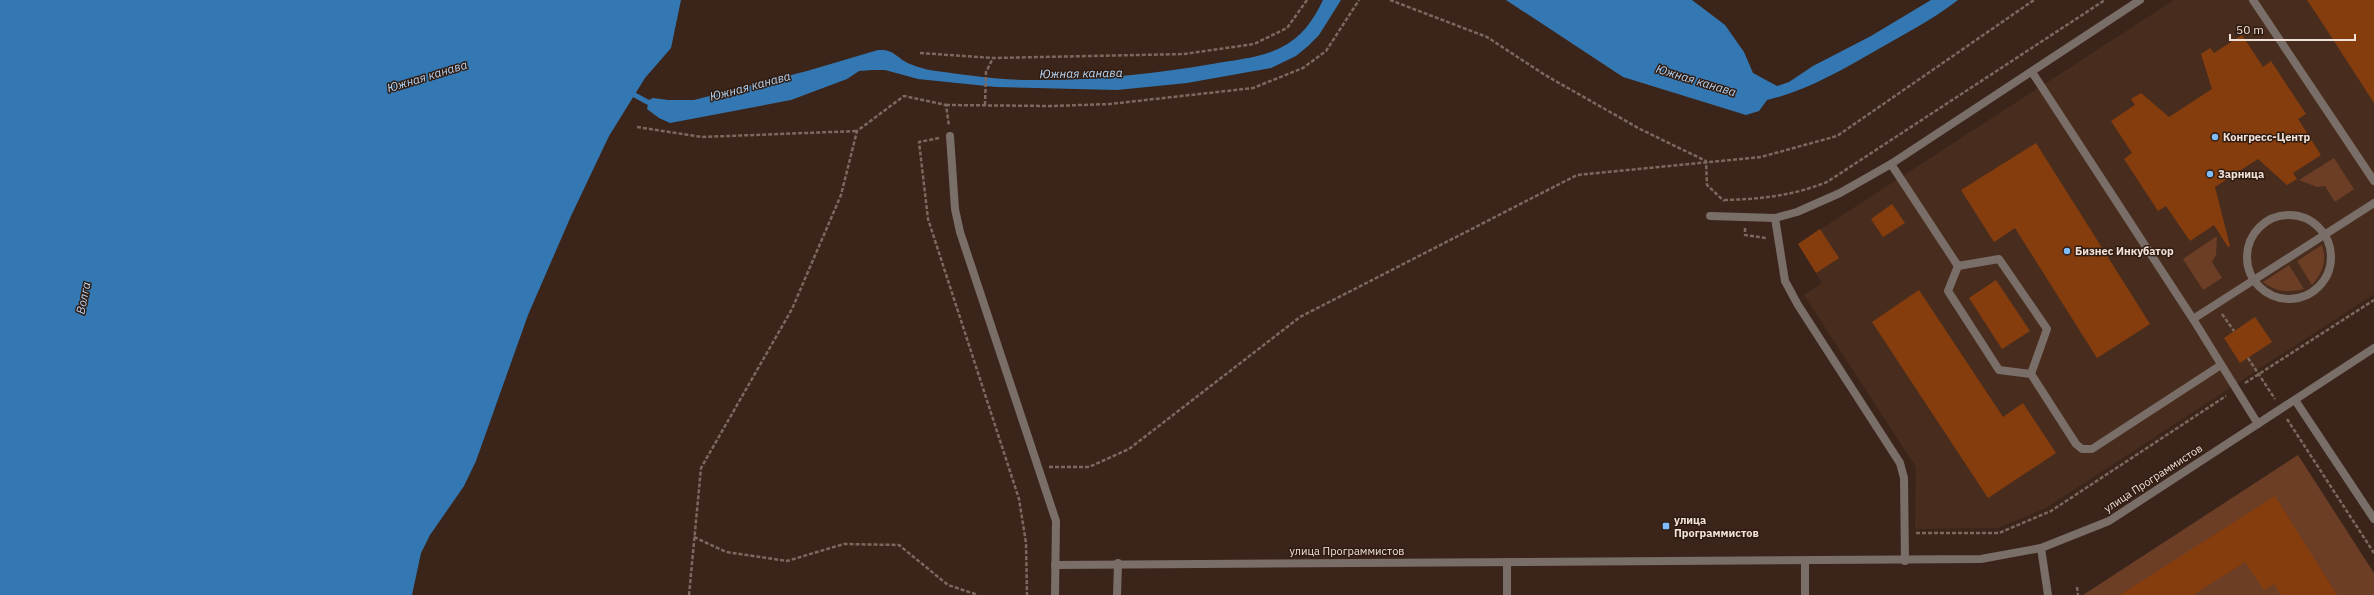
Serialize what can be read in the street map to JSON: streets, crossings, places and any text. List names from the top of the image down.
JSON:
{
  "streets": {
    "street": ["улица Программистов"]
  },
  "water": ["Южная канава", "Волга"],
  "places": {
    "other": ["Конгресс-Центр", "Зарница", "Бизнес Инкубатор"],
    "transit": ["улица Программистов"]
  },
  "scale_bar": "50 m"
}
